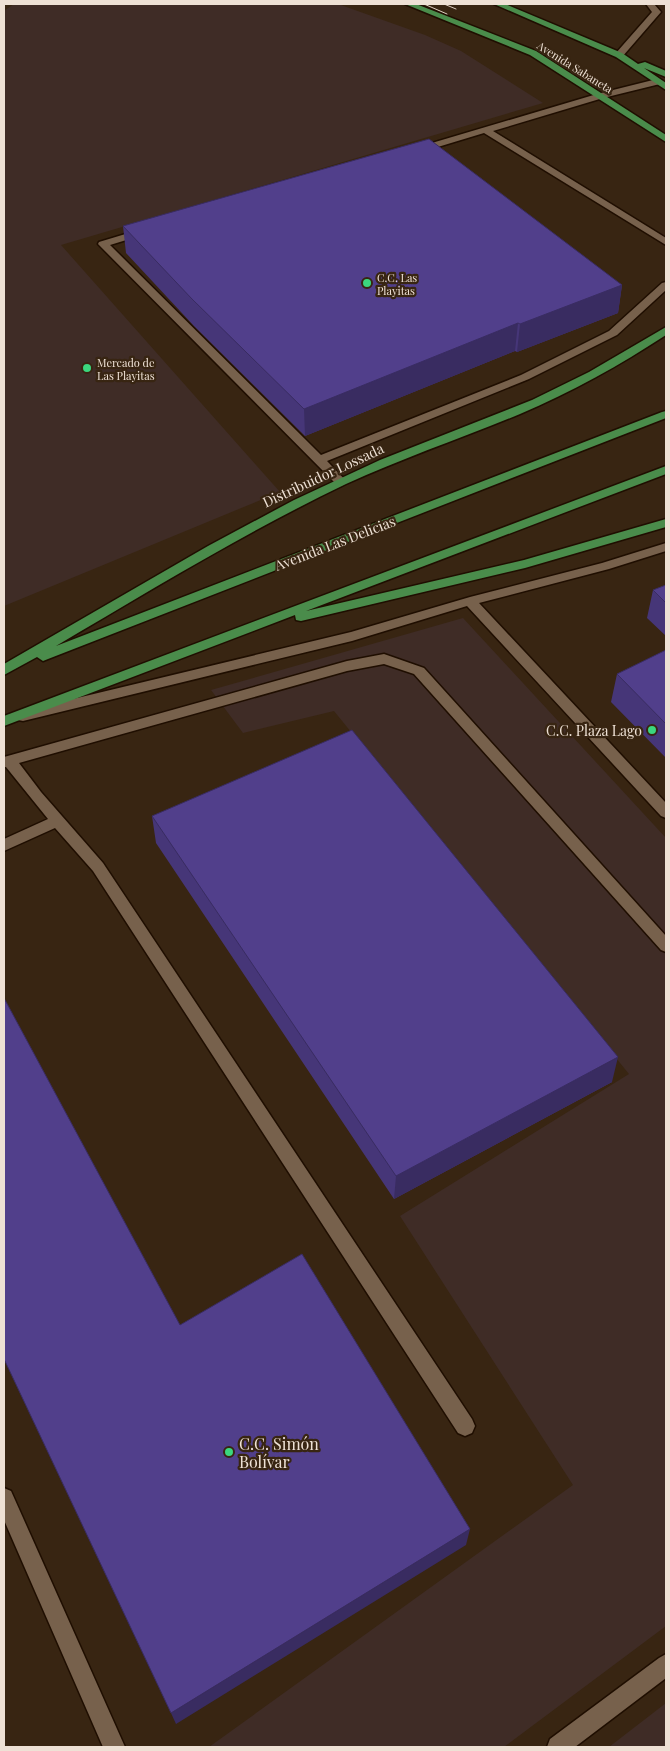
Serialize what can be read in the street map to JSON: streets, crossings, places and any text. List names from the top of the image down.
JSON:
{
  "streets": {
    "main road": ["Avenida Sabaneta", "Distribuidor Lossada", "Avenida Las Delicias"]
  },
  "crossings": [
    ["Distribuidor Lossada", "Avenida Las Delicias"]
  ],
  "places": [
    "C.C. Las Playitas",
    "Mercado de Las Playitas",
    "C.C. Plaza Lago",
    "C.C. Simón Bolívar"
  ]
}
